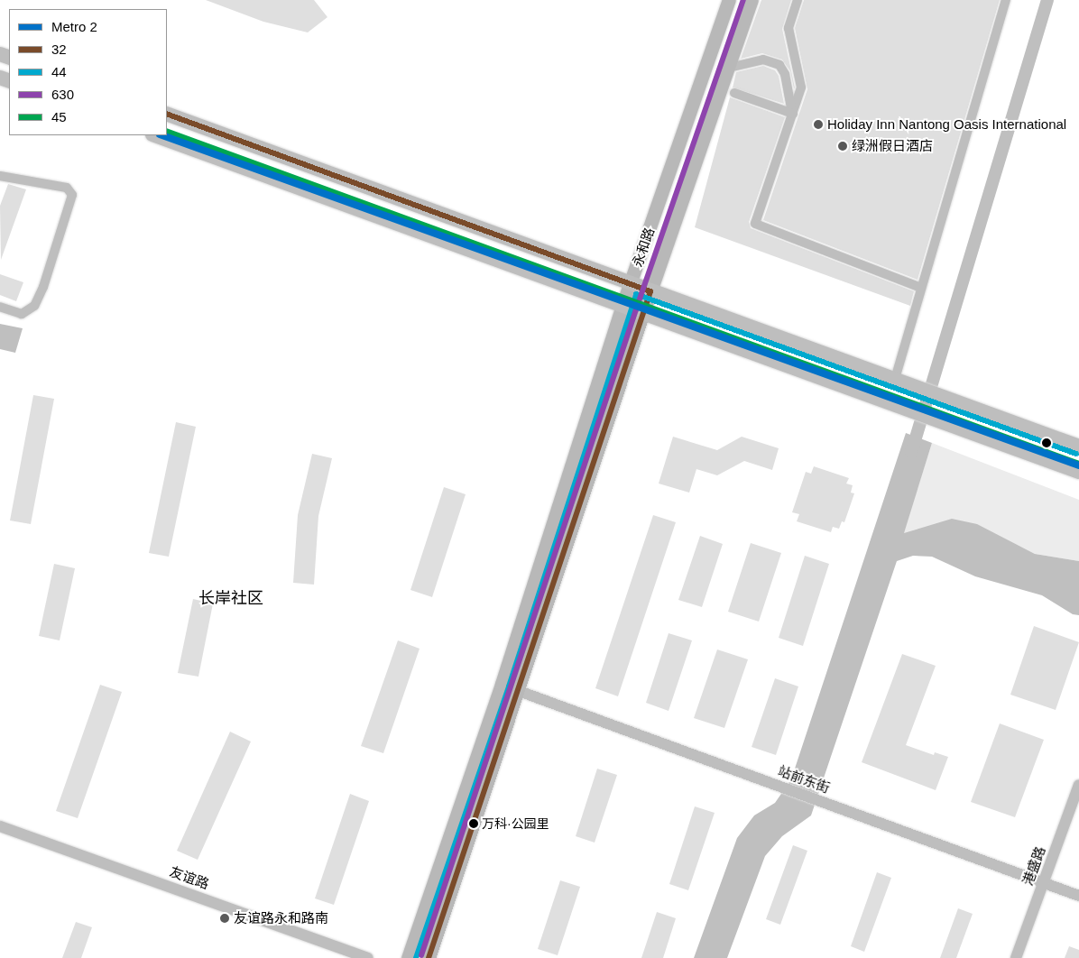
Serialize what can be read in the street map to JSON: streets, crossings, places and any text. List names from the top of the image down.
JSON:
{
  "streets": {
    "main road": ["永和路"],
    "street": ["站前东街", "港盛路", "友谊路"]
  },
  "crossings": [
    ["永和路", "站前东街"],
    ["站前东街", "港盛路"]
  ],
  "districts": ["长岸社区"],
  "places": [
    "Holiday Inn Nantong Oasis International",
    "绿洲假日酒店",
    "万科·公园里",
    "友谊路永和路南"
  ],
  "lines": [
    "transit line 630",
    "transit line 32",
    "transit line 45",
    "metro line 2",
    "transit line 44"
  ],
  "legend": [
    "Metro 2",
    "32",
    "44",
    "630",
    "45"
  ]
}
